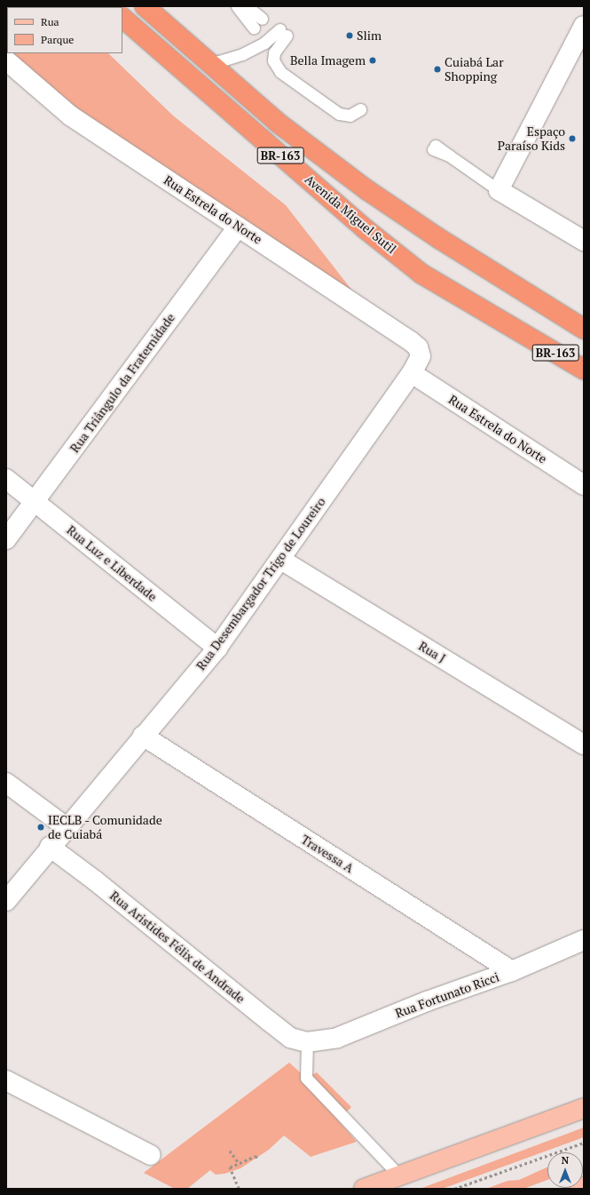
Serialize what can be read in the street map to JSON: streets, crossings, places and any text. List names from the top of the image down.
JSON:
{
  "streets": {
    "highway": ["BR-163", "Avenida Miguel Sutil"],
    "street": [
      "Rua Estrela do Norte",
      "Rua Triângulo da Fraternidade",
      "Rua Luz e Liberdade",
      "Rua Desembargador Trigo de Loureiro",
      "Rua J",
      "Travessa A",
      "Rua Aristides Félix de Andrade",
      "Rua Fortunato Ricci"
    ]
  },
  "crossings": [
    ["Rua Estrela do Norte", "Rua Triângulo da Fraternidade"],
    ["Rua Estrela do Norte", "Rua Desembargador Trigo de Loureiro"],
    ["Rua Triângulo da Fraternidade", "Rua Luz e Liberdade"],
    ["Rua Luz e Liberdade", "Rua Desembargador Trigo de Loureiro"],
    ["Rua Desembargador Trigo de Loureiro", "Rua J"],
    ["Rua Desembargador Trigo de Loureiro", "Travessa A"],
    ["Rua Desembargador Trigo de Loureiro", "Rua Aristides Félix de Andrade"],
    ["Travessa A", "Rua Fortunato Ricci"],
    ["Rua Aristides Félix de Andrade", "Rua Fortunato Ricci"]
  ],
  "places": [
    "Slim",
    "Bella Imagem",
    "Cuiabá Lar Shopping",
    "Espaço Paraíso Kids",
    "IECLB - Comunidade de Cuiabá"
  ],
  "legend": ["Rua", "Parque"],
  "north": "top"
}
